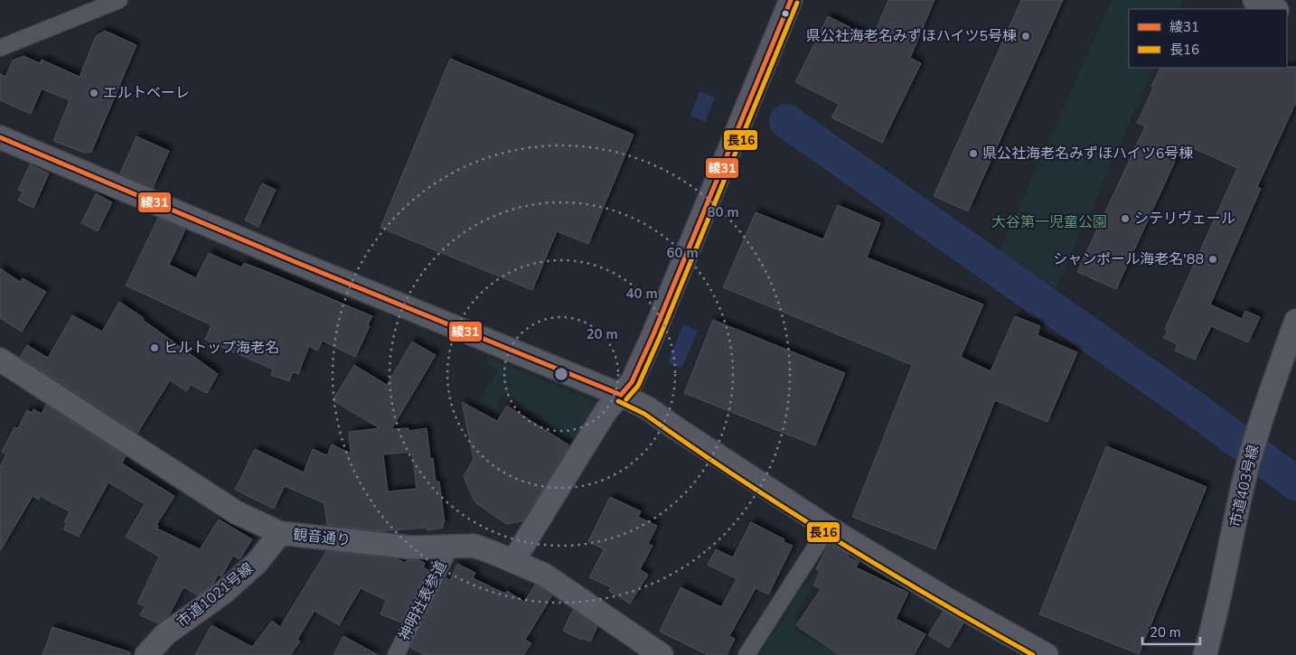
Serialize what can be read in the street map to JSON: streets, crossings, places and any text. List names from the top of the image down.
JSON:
{
  "streets": {
    "street": [
      "市道403号線",
      "観音通り",
      "市道1021号線",
      "神明社表参道"
    ]
  },
  "crossings": [
    ["観音通り", "市道1021号線"],
    ["観音通り", "神明社表参道"]
  ],
  "parks": ["大谷第一児童公園"],
  "places": [
    "県公社海老名みずほハイツ5号棟",
    "エルトベーレ",
    "県公社海老名みずほハイツ6号棟",
    "シテリヴェール",
    "シャンポール海老名'88",
    "ヒルトップ海老名"
  ],
  "lines": ["transit line 綾31", "transit line 長16"],
  "legend": ["綾31", "長16"],
  "scale_bar": "20 m",
  "rings": [
    "80 m",
    "60 m",
    "40 m",
    "20 m"
  ]
}
